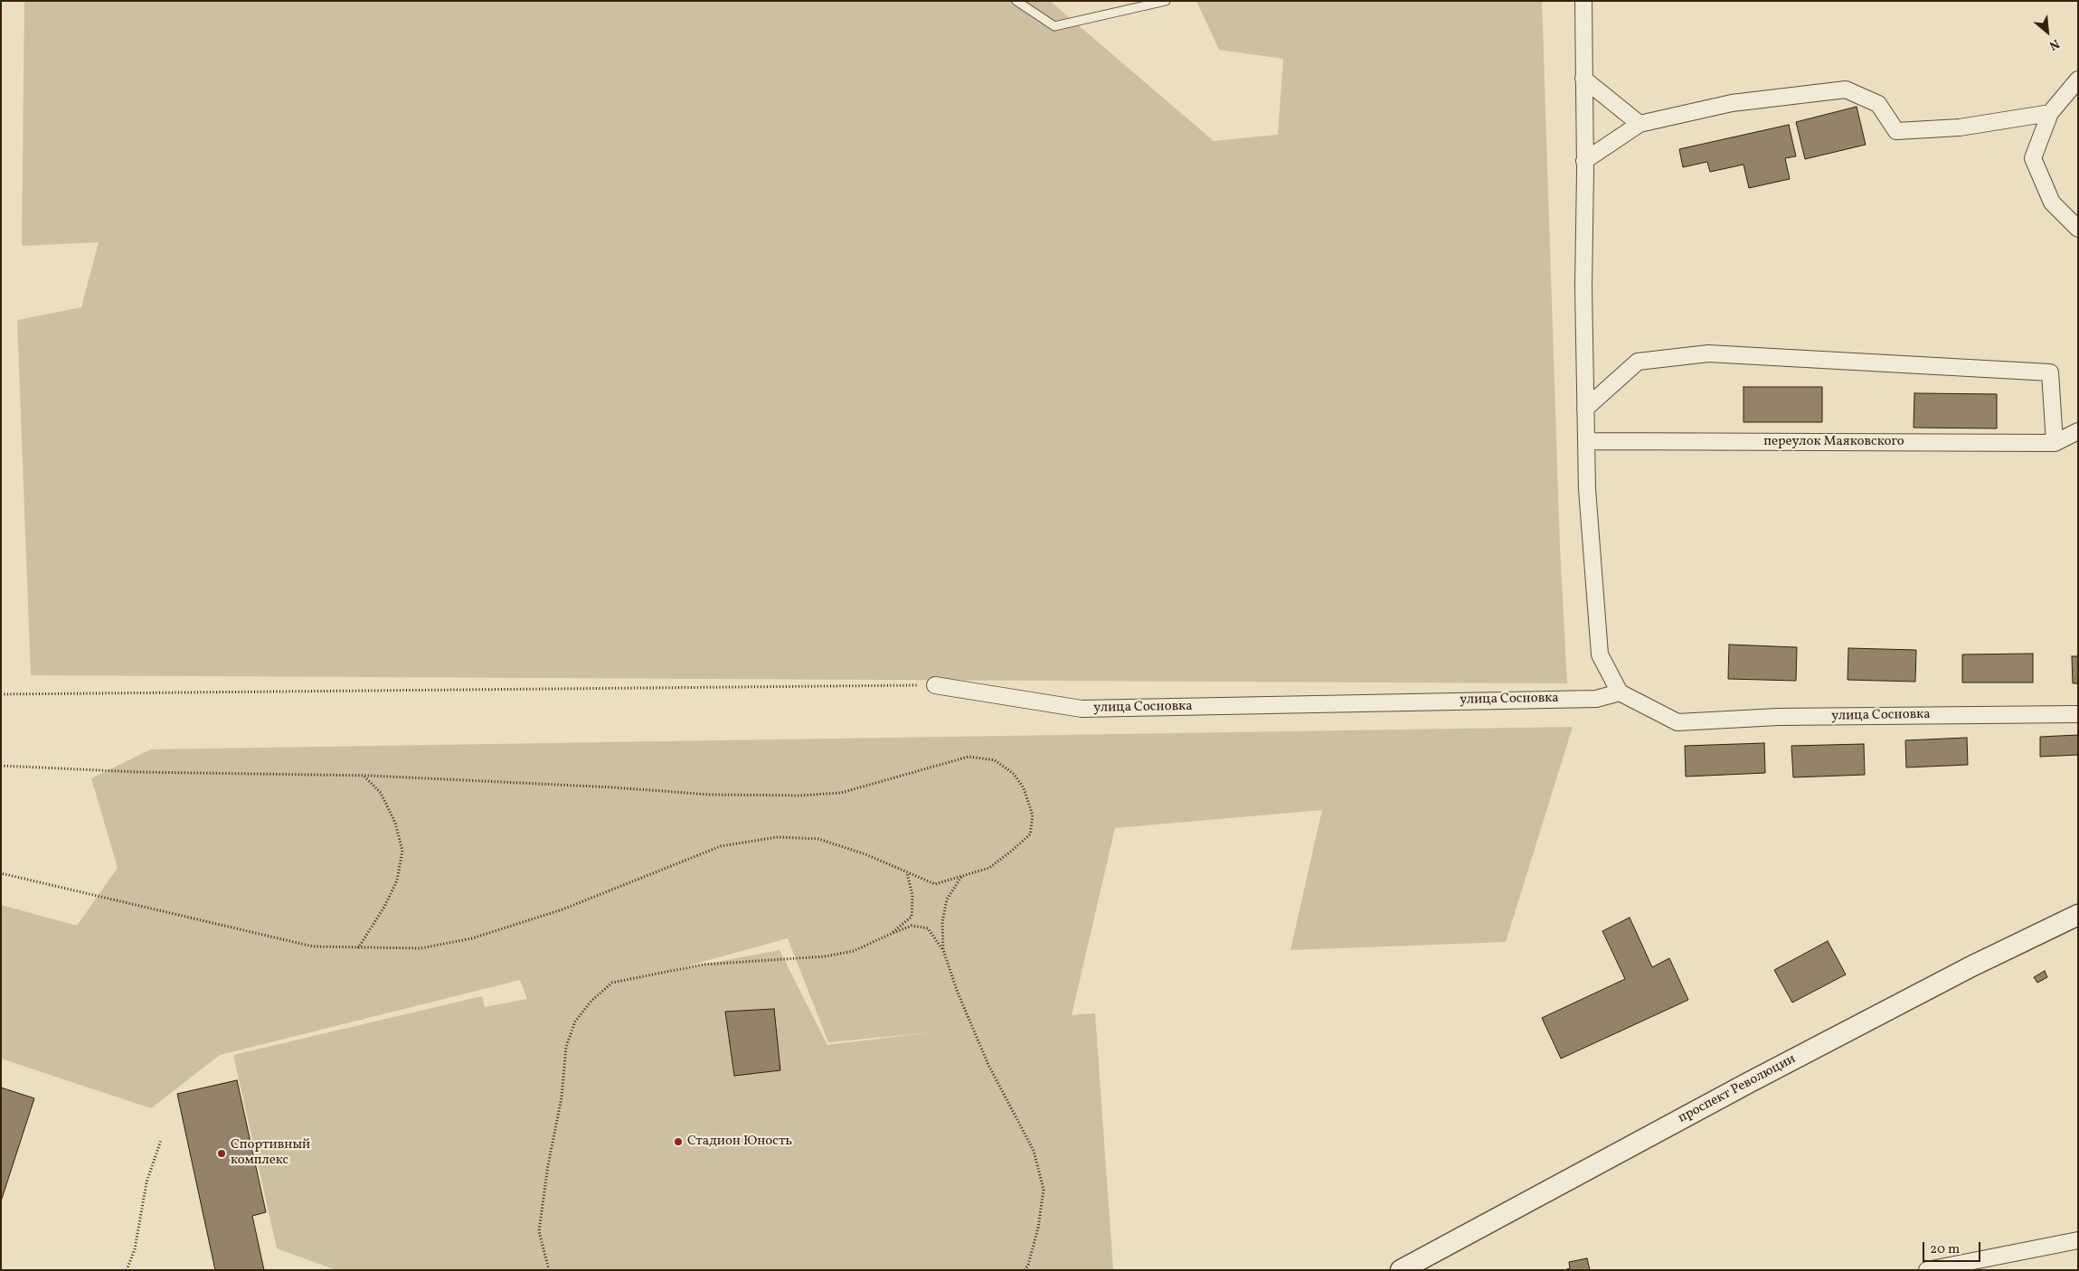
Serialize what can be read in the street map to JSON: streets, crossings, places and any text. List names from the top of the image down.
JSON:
{
  "streets": {
    "street": ["переулок Маяковского", "улица Сосновка", "проспект Революции"]
  },
  "places": ["Стадион Юность", "Спортивный комплекс"],
  "scale_bar": "20 m",
  "north": "bottom right"
}
